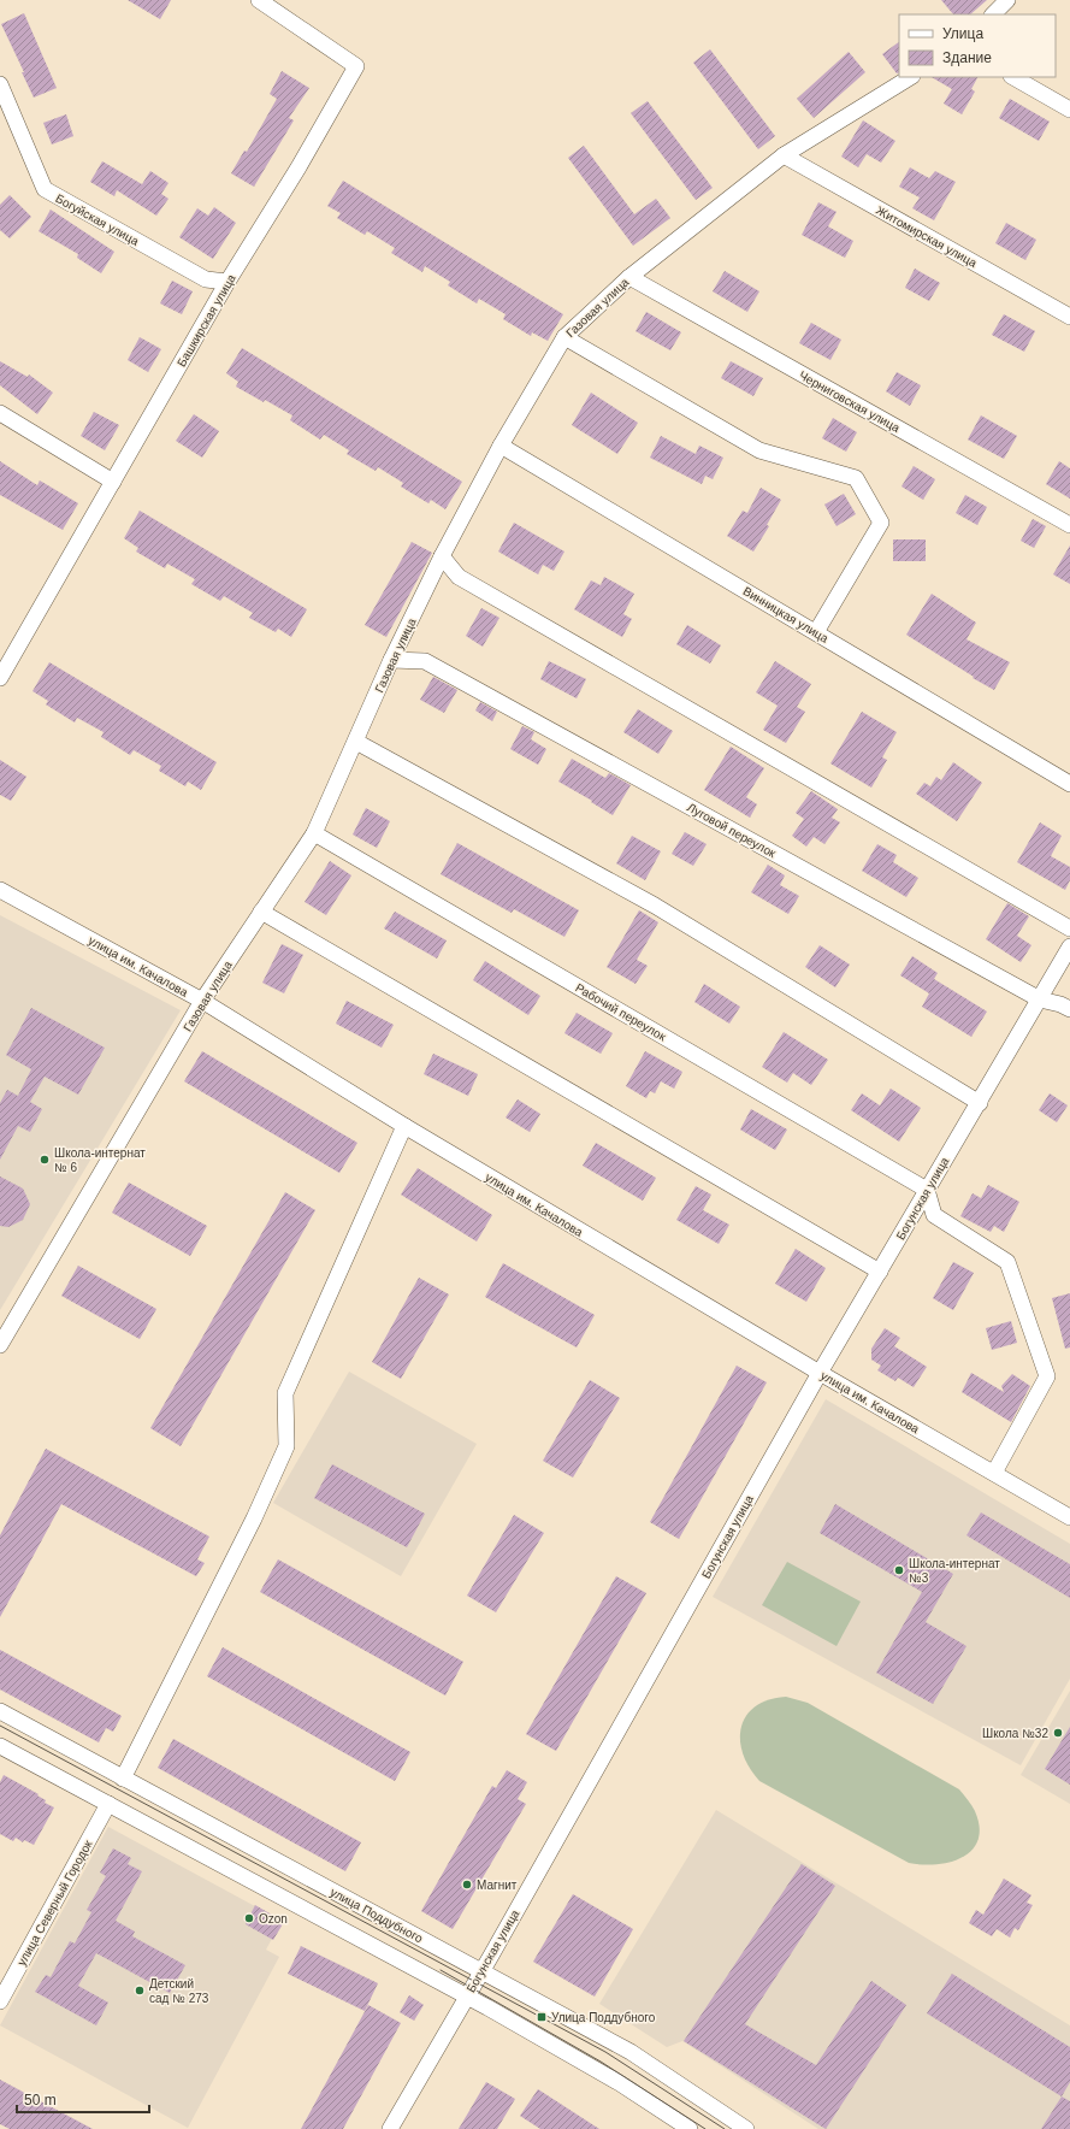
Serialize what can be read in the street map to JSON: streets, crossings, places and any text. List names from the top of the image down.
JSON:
{
  "streets": {
    "street": [
      "Богуйская улица",
      "Житомирская улица",
      "Газовая улица",
      "Башкирская улица",
      "Черниговская улица",
      "Винницкая улица",
      "Луговой переулок",
      "улица им. Качалова",
      "Рабочий переулок",
      "Богунская улица",
      "улица Северный Городок",
      "улица Поддубного"
    ]
  },
  "crossings": [
    ["Богуйская улица", "Башкирская улица"],
    ["Житомирская улица", "Газовая улица"],
    ["Газовая улица", "Черниговская улица"],
    ["Газовая улица", "Винницкая улица"],
    ["Газовая улица", "Луговой переулок"],
    ["Газовая улица", "улица им. Качалова"],
    ["Газовая улица", "Рабочий переулок"],
    ["Луговой переулок", "Богунская улица"],
    ["улица им. Качалова", "Богунская улица"],
    ["Рабочий переулок", "Богунская улица"],
    ["Богунская улица", "улица Поддубного"]
  ],
  "places": {
    "other": [
      "Школа-интернат № 6",
      "Школа-интернат №3",
      "Школа №32",
      "Магнит",
      "Ozon",
      "Детский сад № 273"
    ],
    "transit": ["Улица Поддубного"]
  },
  "legend": ["Улица", "Здание"],
  "scale_bar": "50 m"
}
